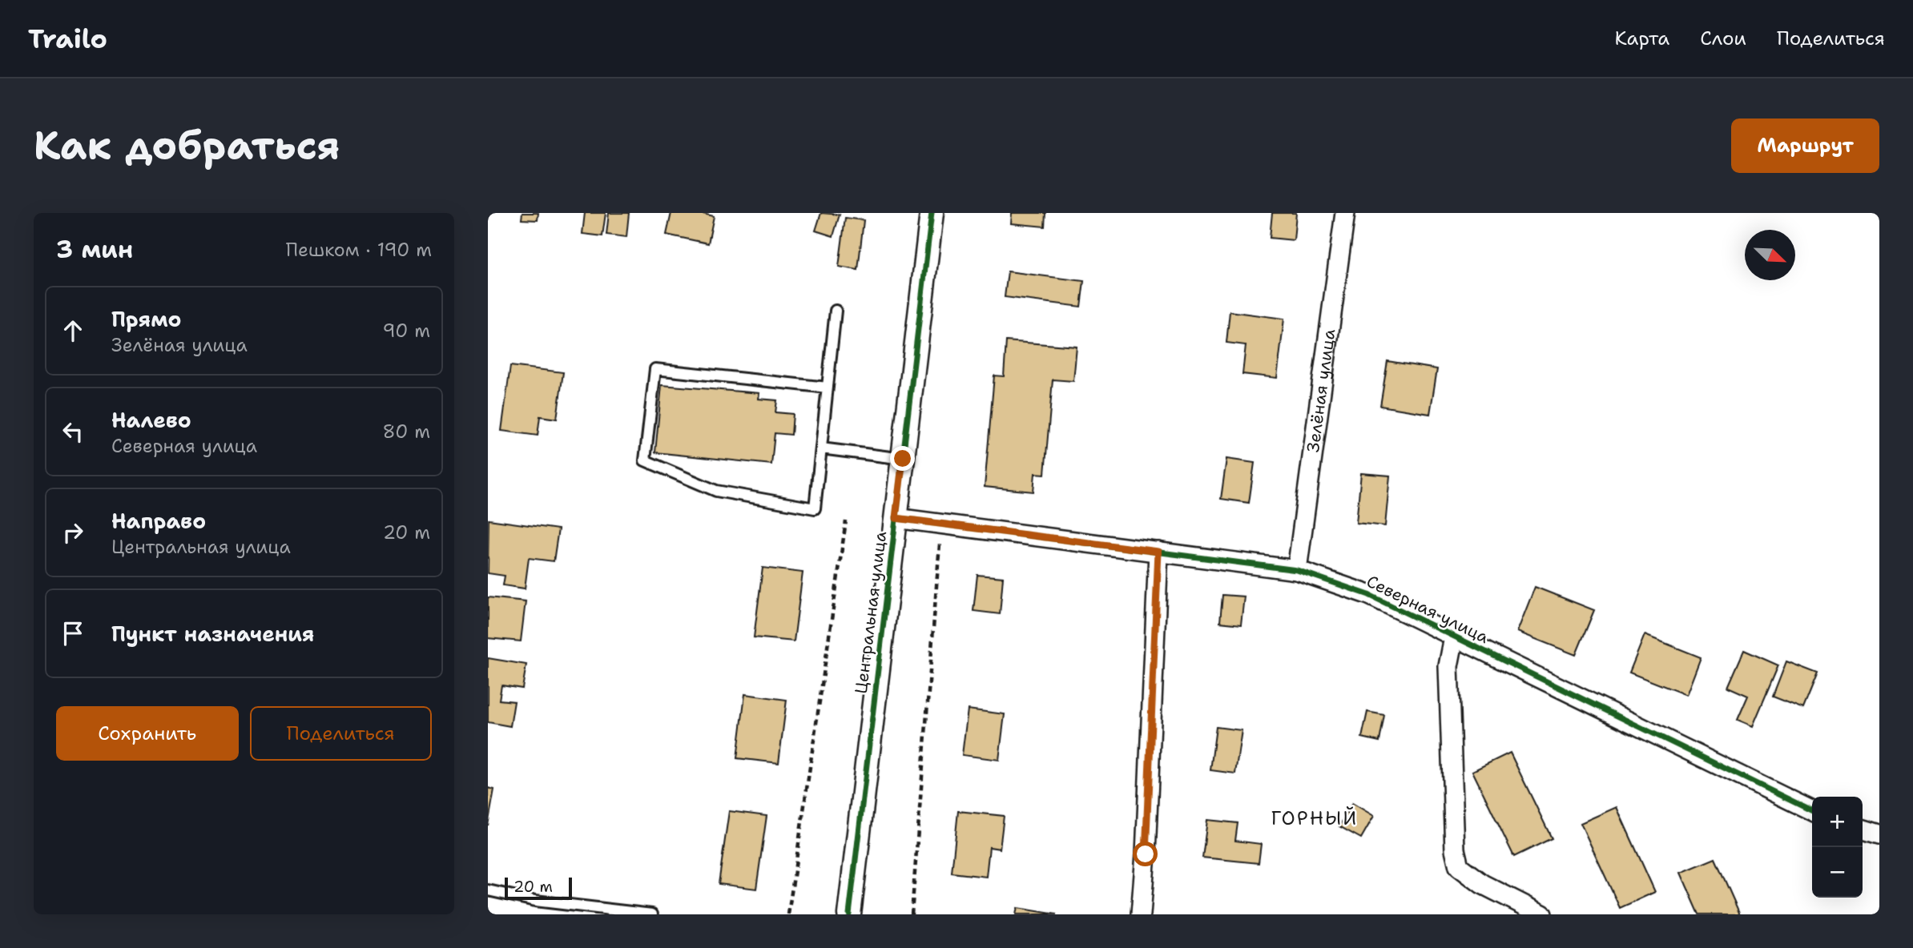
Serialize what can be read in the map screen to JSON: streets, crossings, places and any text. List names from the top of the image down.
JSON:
{
  "streets": {
    "street": ["Зелёная улица", "Северная улица", "Центральная улица"]
  },
  "crossings": [
    ["Зелёная улица", "Северная улица"],
    ["Северная улица", "Центральная улица"]
  ],
  "districts": ["ГОРНЫЙ"],
  "scale_bar": "20 m",
  "north": "bottom right",
  "page": {
    "header": "Trailo",
    "nav": ["Карта", "Слои", "Поделиться"],
    "buttons": [
      "Маршрут",
      ["Сохранить", "Поделиться"]
    ],
    "title": "Как добраться",
    "heading": ["3 мин", "Пешком · 190 m"],
    "list": [
      ["Прямо", "Зелёная улица", "90 m"],
      ["Налево", "Северная улица", "80 m"],
      ["Направо", "Центральная улица", "20 m"],
      "Пункт назначения"
    ],
    "map_buttons": ["+", "−"],
    "scale": "20 m"
  }
}
